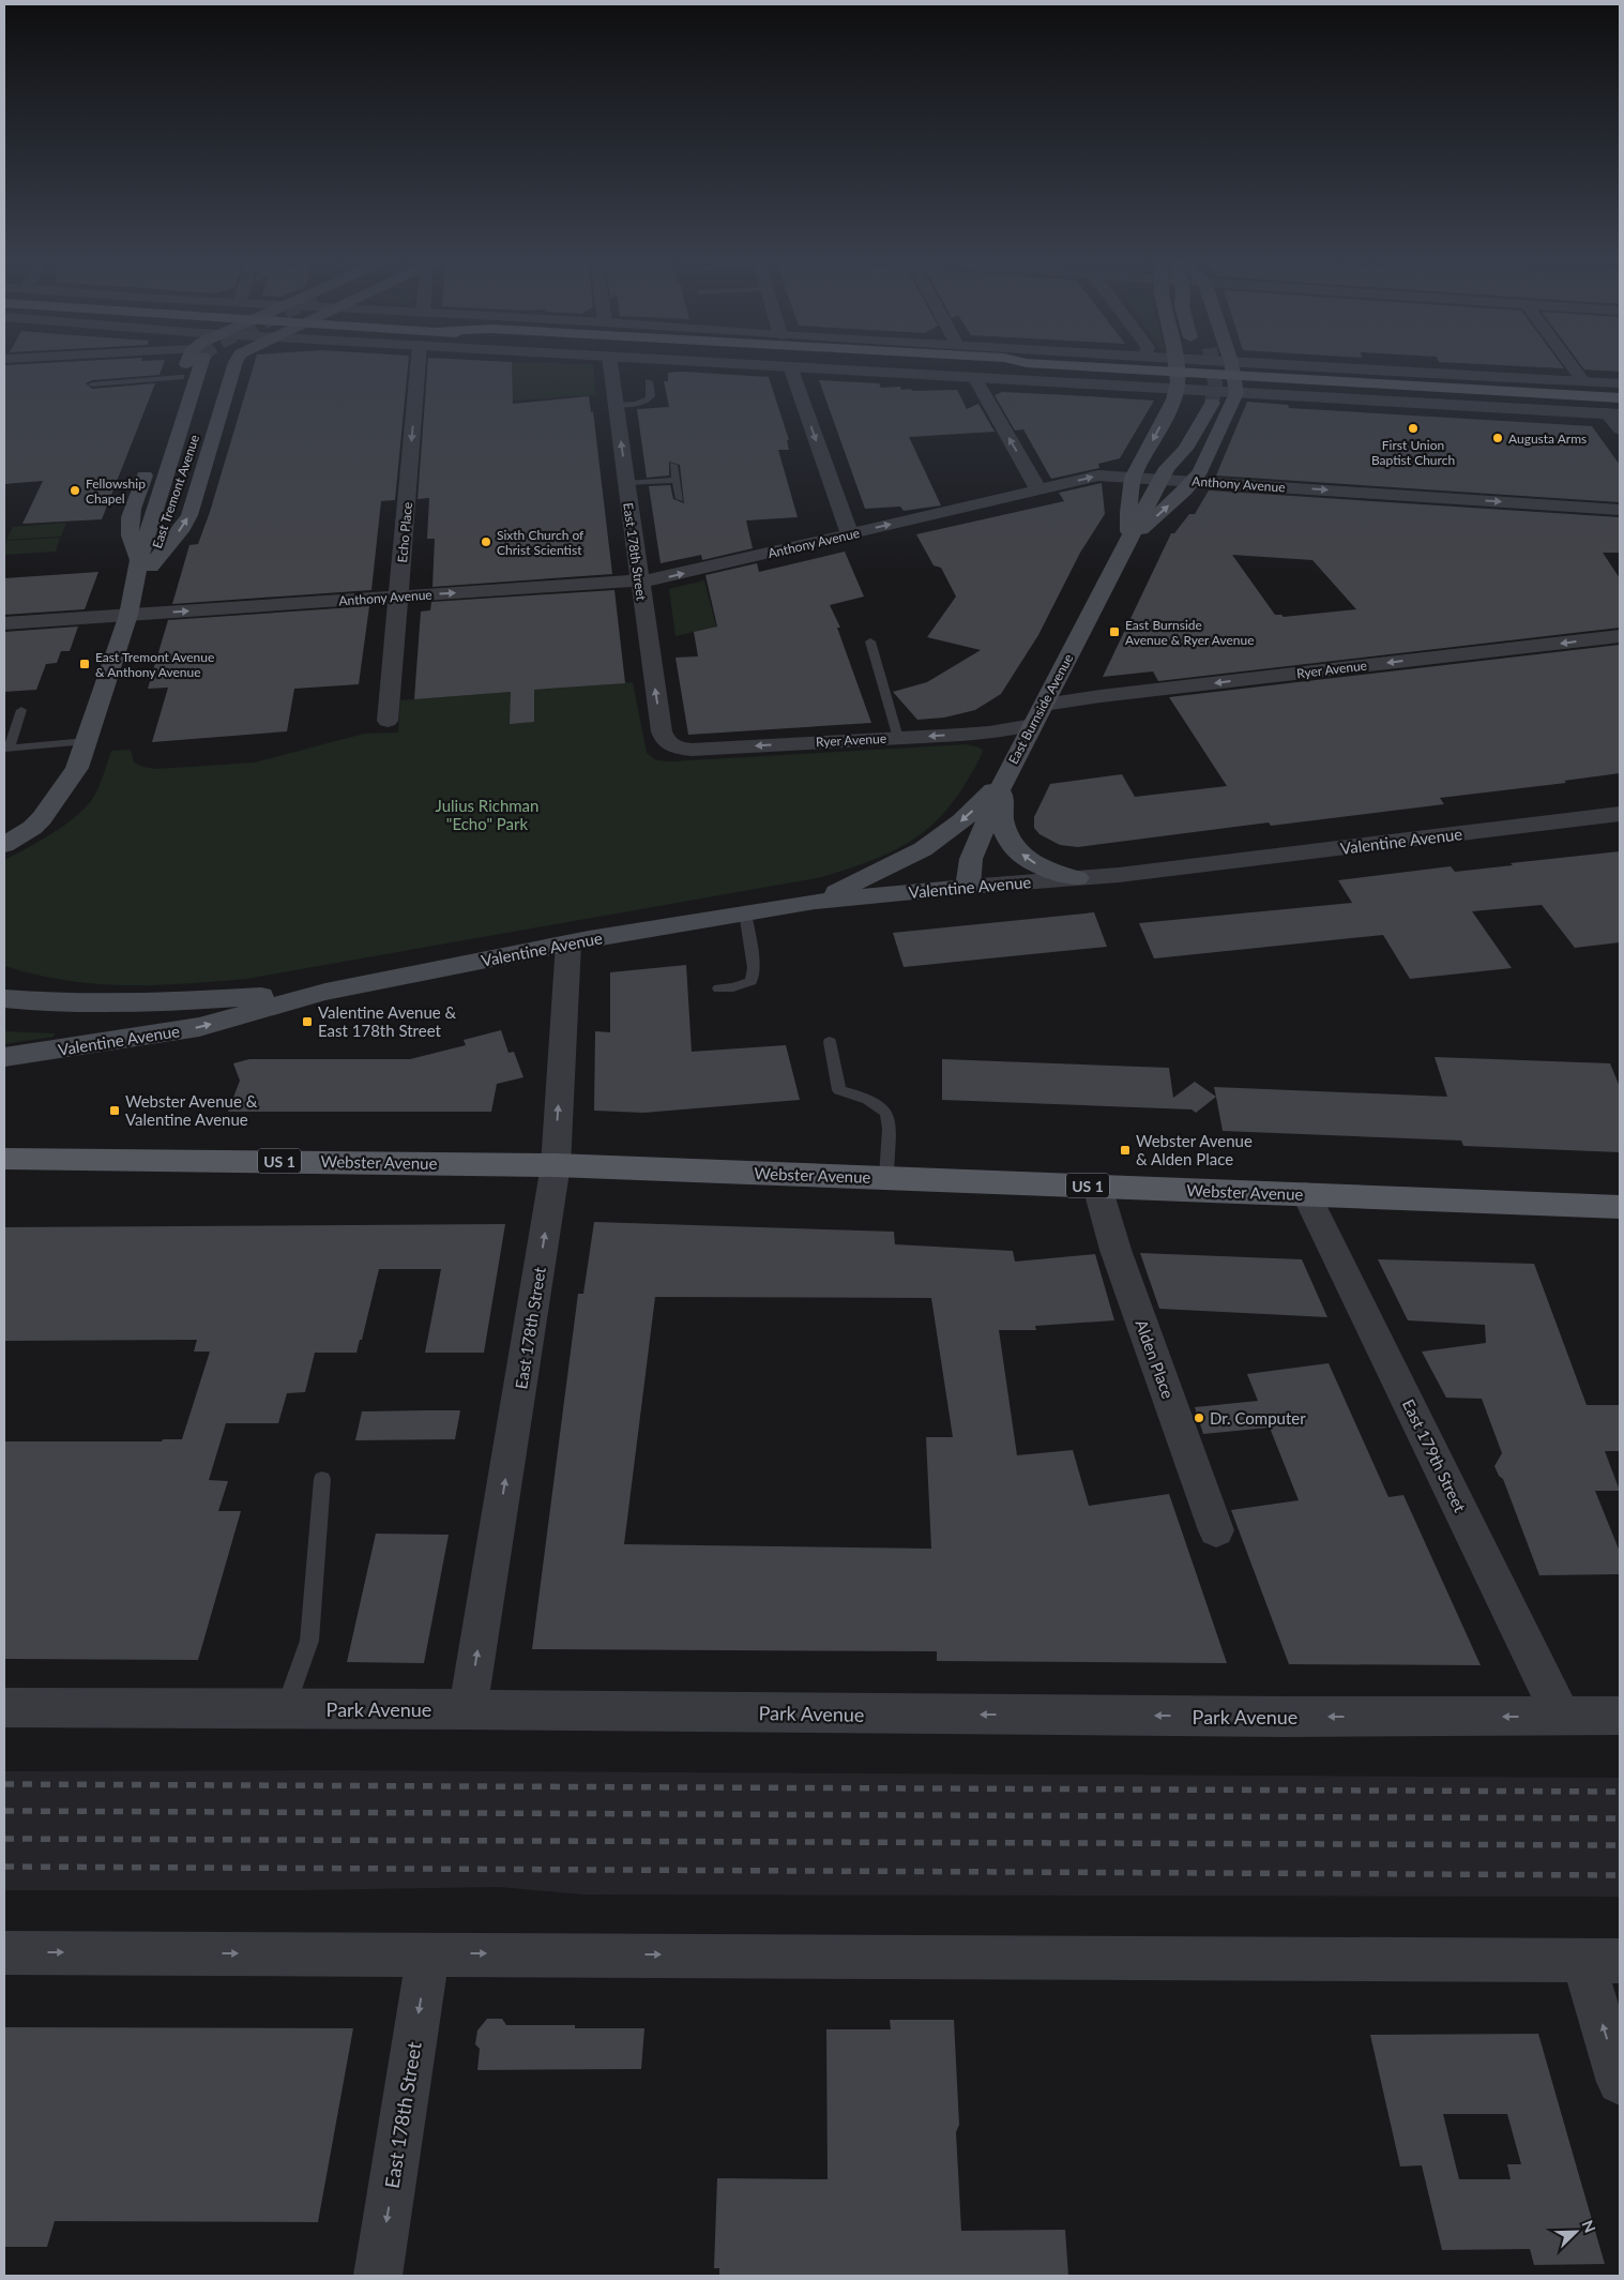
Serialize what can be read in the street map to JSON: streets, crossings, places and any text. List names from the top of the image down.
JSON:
{
  "streets": {
    "main road": [
      "East Tremont Avenue",
      "East Burnside Avenue",
      "Valentine Avenue",
      "US 1",
      "Webster Avenue"
    ],
    "street": [
      "Anthony Avenue",
      "Echo Place",
      "East 178th Street",
      "Ryer Avenue",
      "Alden Place",
      "East 179th Street",
      "Park Avenue"
    ]
  },
  "crossings": [
    ["Anthony Avenue", "East Tremont Avenue"],
    ["Anthony Avenue", "Echo Place"],
    ["Anthony Avenue", "East 178th Street"],
    ["Anthony Avenue", "East Burnside Avenue"],
    ["East 178th Street", "Ryer Avenue"],
    ["East 178th Street", "Valentine Avenue"],
    ["East 178th Street", "Webster Avenue"],
    ["East 178th Street", "Park Avenue"],
    ["Ryer Avenue", "East Burnside Avenue"],
    ["East Burnside Avenue", "Valentine Avenue"],
    ["Webster Avenue", "Alden Place"],
    ["Webster Avenue", "East 179th Street"],
    ["East 179th Street", "Park Avenue"]
  ],
  "one_way": ["Echo Place", "Ryer Avenue"],
  "parks": ["Julius Richman \"Echo\" Park"],
  "places": {
    "other": [
      "First Union Baptist Church",
      "Augusta Arms",
      "Fellowship Chapel",
      "Sixth Church of Christ Scientist",
      "Dr. Computer"
    ],
    "transit": [
      "East Burnside Avenue & Ryer Avenue",
      "East Tremont Avenue & Anthony Avenue",
      "Valentine Avenue & East 178th Street",
      "Webster Avenue & Valentine Avenue",
      "Webster Avenue & Alden Place"
    ]
  },
  "north": "top right"
}
